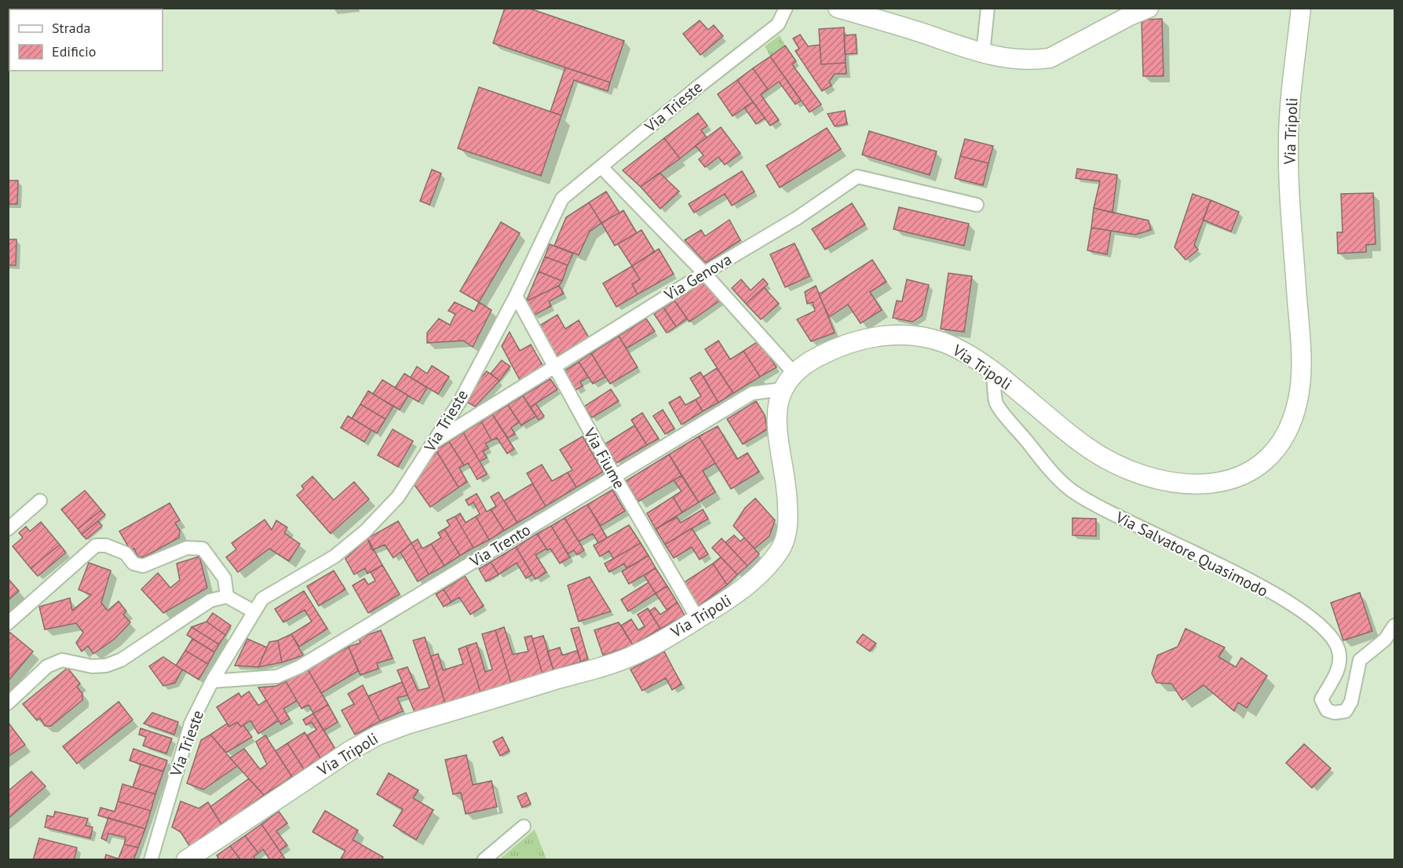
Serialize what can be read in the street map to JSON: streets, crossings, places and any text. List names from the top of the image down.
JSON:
{
  "streets": {
    "street": [
      "Via Trieste",
      "Via Tripoli",
      "Via Genova",
      "Via Fiume",
      "Via Trento",
      "Via Salvatore Quasimodo"
    ]
  },
  "crossings": [
    ["Via Trieste", "Via Genova"],
    ["Via Trieste", "Via Fiume"],
    ["Via Trieste", "Via Trento"],
    ["Via Tripoli", "Via Fiume"],
    ["Via Tripoli", "Via Trento"],
    ["Via Tripoli", "Via Salvatore Quasimodo"],
    ["Via Genova", "Via Fiume"],
    ["Via Fiume", "Via Trento"]
  ],
  "legend": ["Strada", "Edificio"]
}
